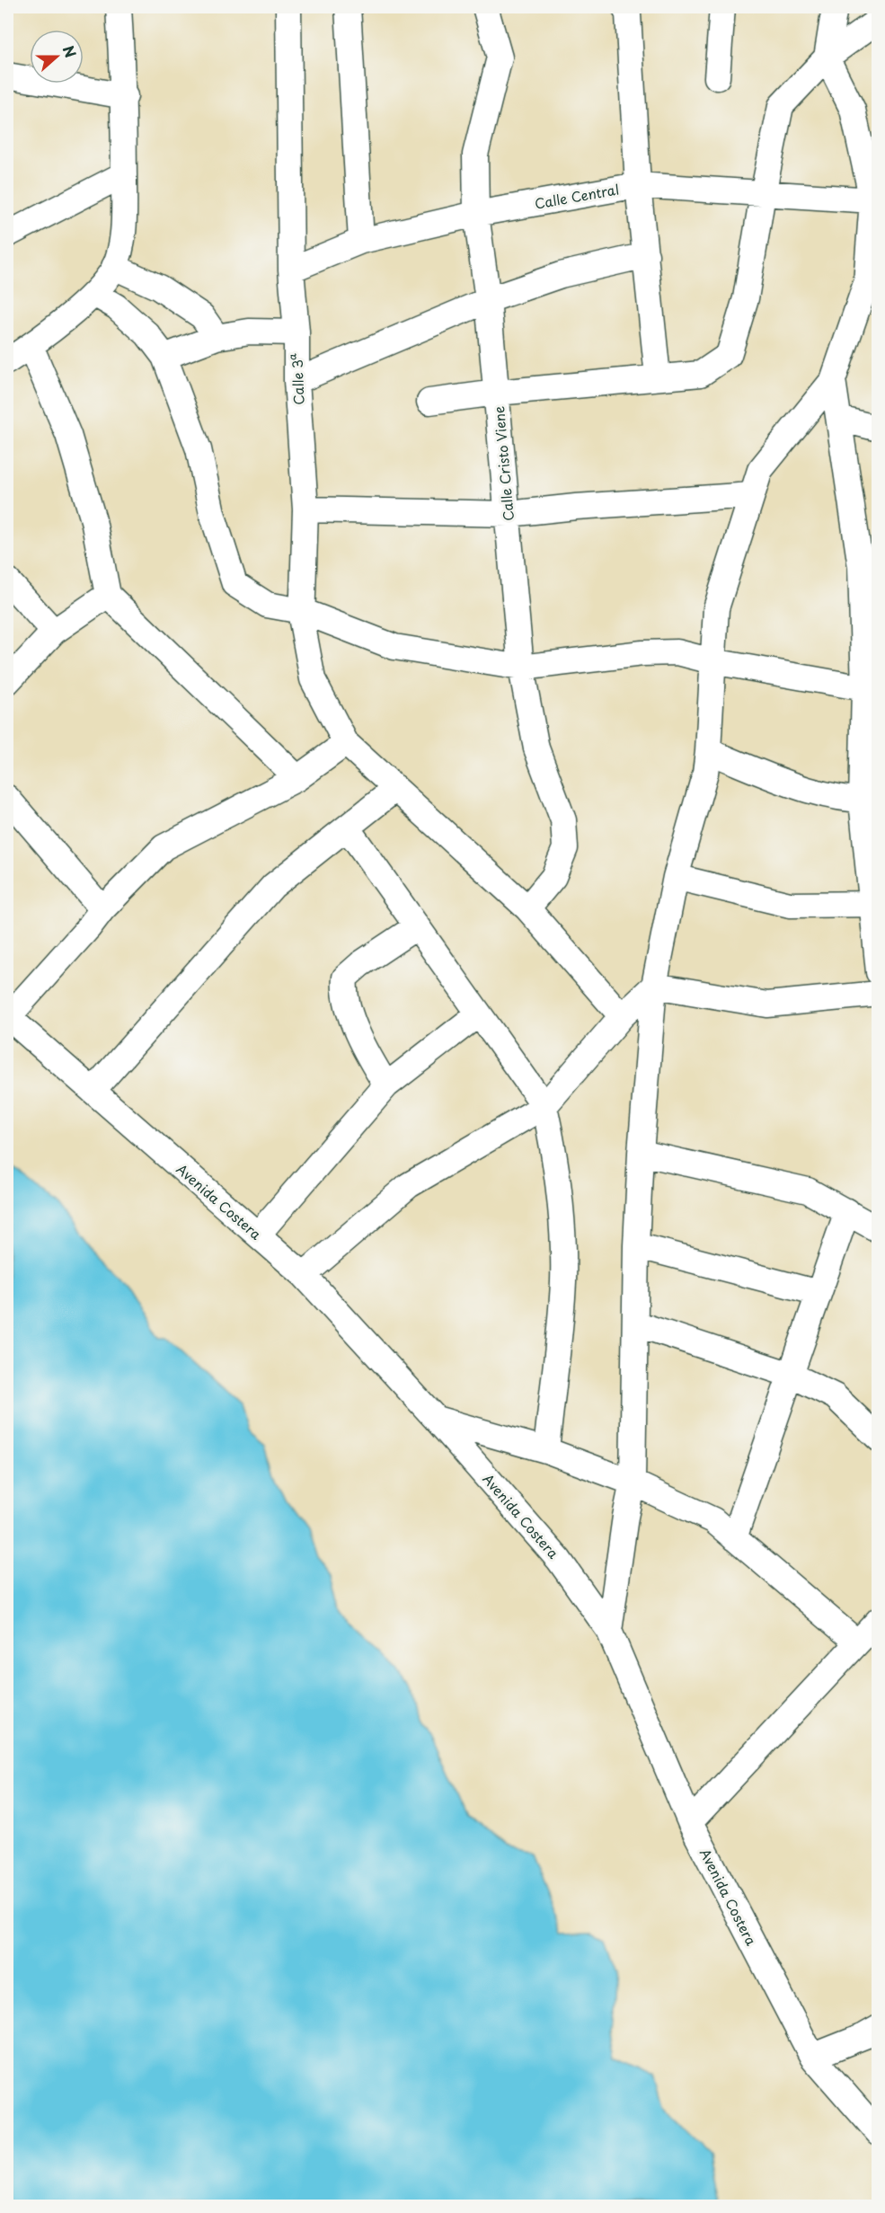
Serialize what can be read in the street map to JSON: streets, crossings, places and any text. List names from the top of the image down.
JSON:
{
  "streets": {
    "street": [
      "Calle Central",
      "Calle 3ª",
      "Calle Cristo Viene",
      "Avenida Costera"
    ]
  },
  "crossings": [
    ["Calle Central", "Calle 3ª"],
    ["Calle Central", "Calle Cristo Viene"],
    ["Calle 3ª", "Calle Cristo Viene"]
  ],
  "north": "right"
}
